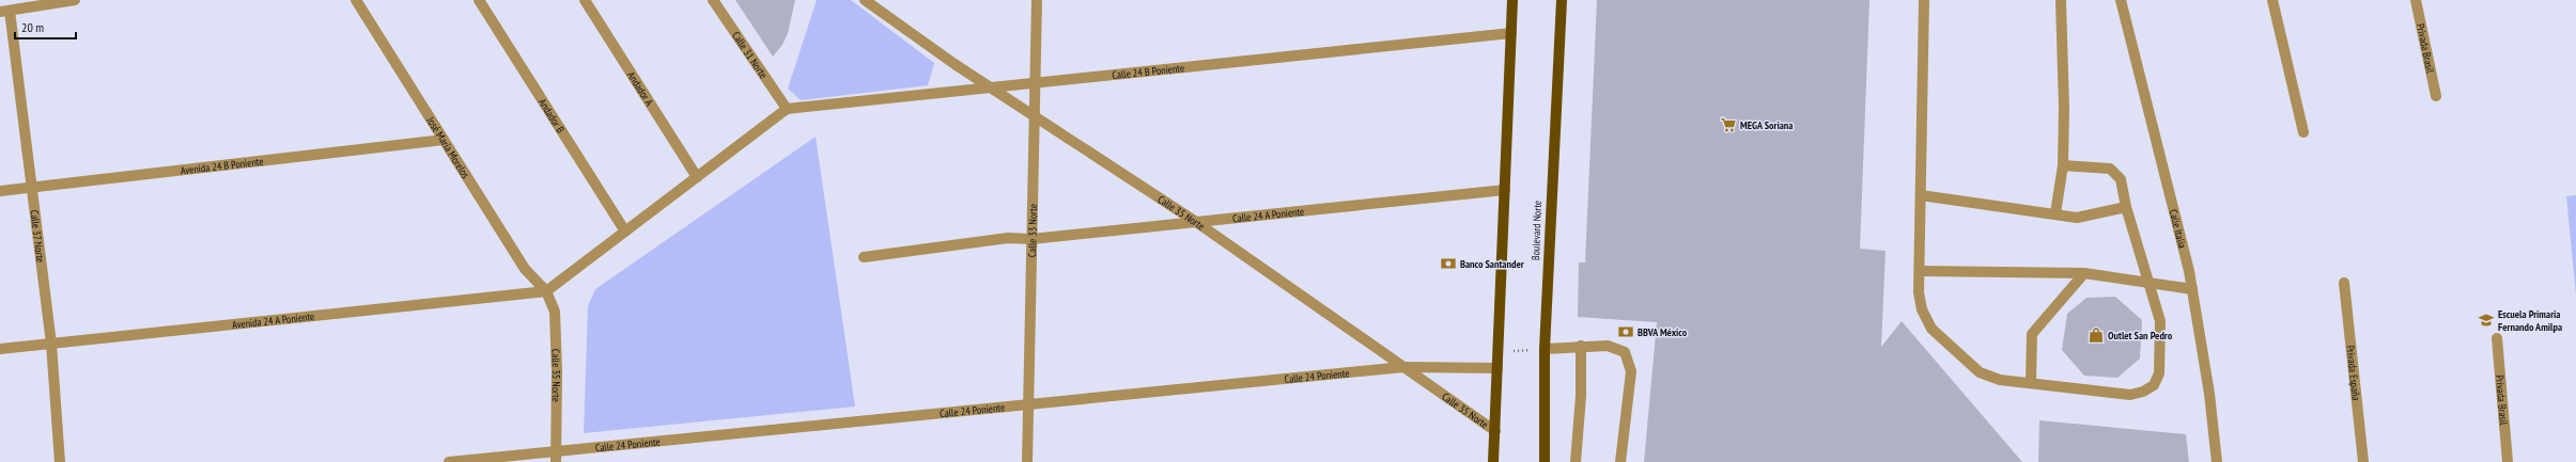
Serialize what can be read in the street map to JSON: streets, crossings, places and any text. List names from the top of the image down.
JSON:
{
  "streets": {
    "main road": ["Boulevard Norte"],
    "street": [
      "Privada Brasil",
      "Calle 31 Norte",
      "Calle 24 B Poniente",
      "Andador A",
      "Andador B",
      "José María Morelos",
      "Avenida 24 B Poniente",
      "Calle 35 Norte",
      "Calle 24 A Poniente",
      "Calle Italia",
      "Calle 33 Norte",
      "Calle 37 Norte",
      "Avenida 24 A Poniente",
      "Privada España",
      "Calle 24 Poniente"
    ]
  },
  "crossings": [
    ["Calle 31 Norte", "Calle 24 B Poniente"],
    ["Calle 24 B Poniente", "Calle 35 Norte"],
    ["Calle 24 B Poniente", "Calle 33 Norte"],
    ["José María Morelos", "Avenida 24 B Poniente"],
    ["José María Morelos", "Calle 35 Norte"],
    ["José María Morelos", "Avenida 24 A Poniente"],
    ["Avenida 24 B Poniente", "Calle 37 Norte"],
    ["Calle 35 Norte", "Calle 24 A Poniente"],
    ["Calle 35 Norte", "Calle 33 Norte"],
    ["Calle 35 Norte", "Avenida 24 A Poniente"],
    ["Calle 35 Norte", "Calle 24 Poniente"],
    ["Calle 24 A Poniente", "Calle 33 Norte"],
    ["Calle 33 Norte", "Calle 24 Poniente"],
    ["Calle 37 Norte", "Avenida 24 A Poniente"]
  ],
  "places": {
    "supermarket": ["MEGA Soriana"],
    "bank": ["Banco Santander", "BBVA México"],
    "school or university": ["Escuela Primaria Fernando Amilpa"],
    "shop": ["Outlet San Pedro"]
  },
  "scale_bar": "20 m"
}
